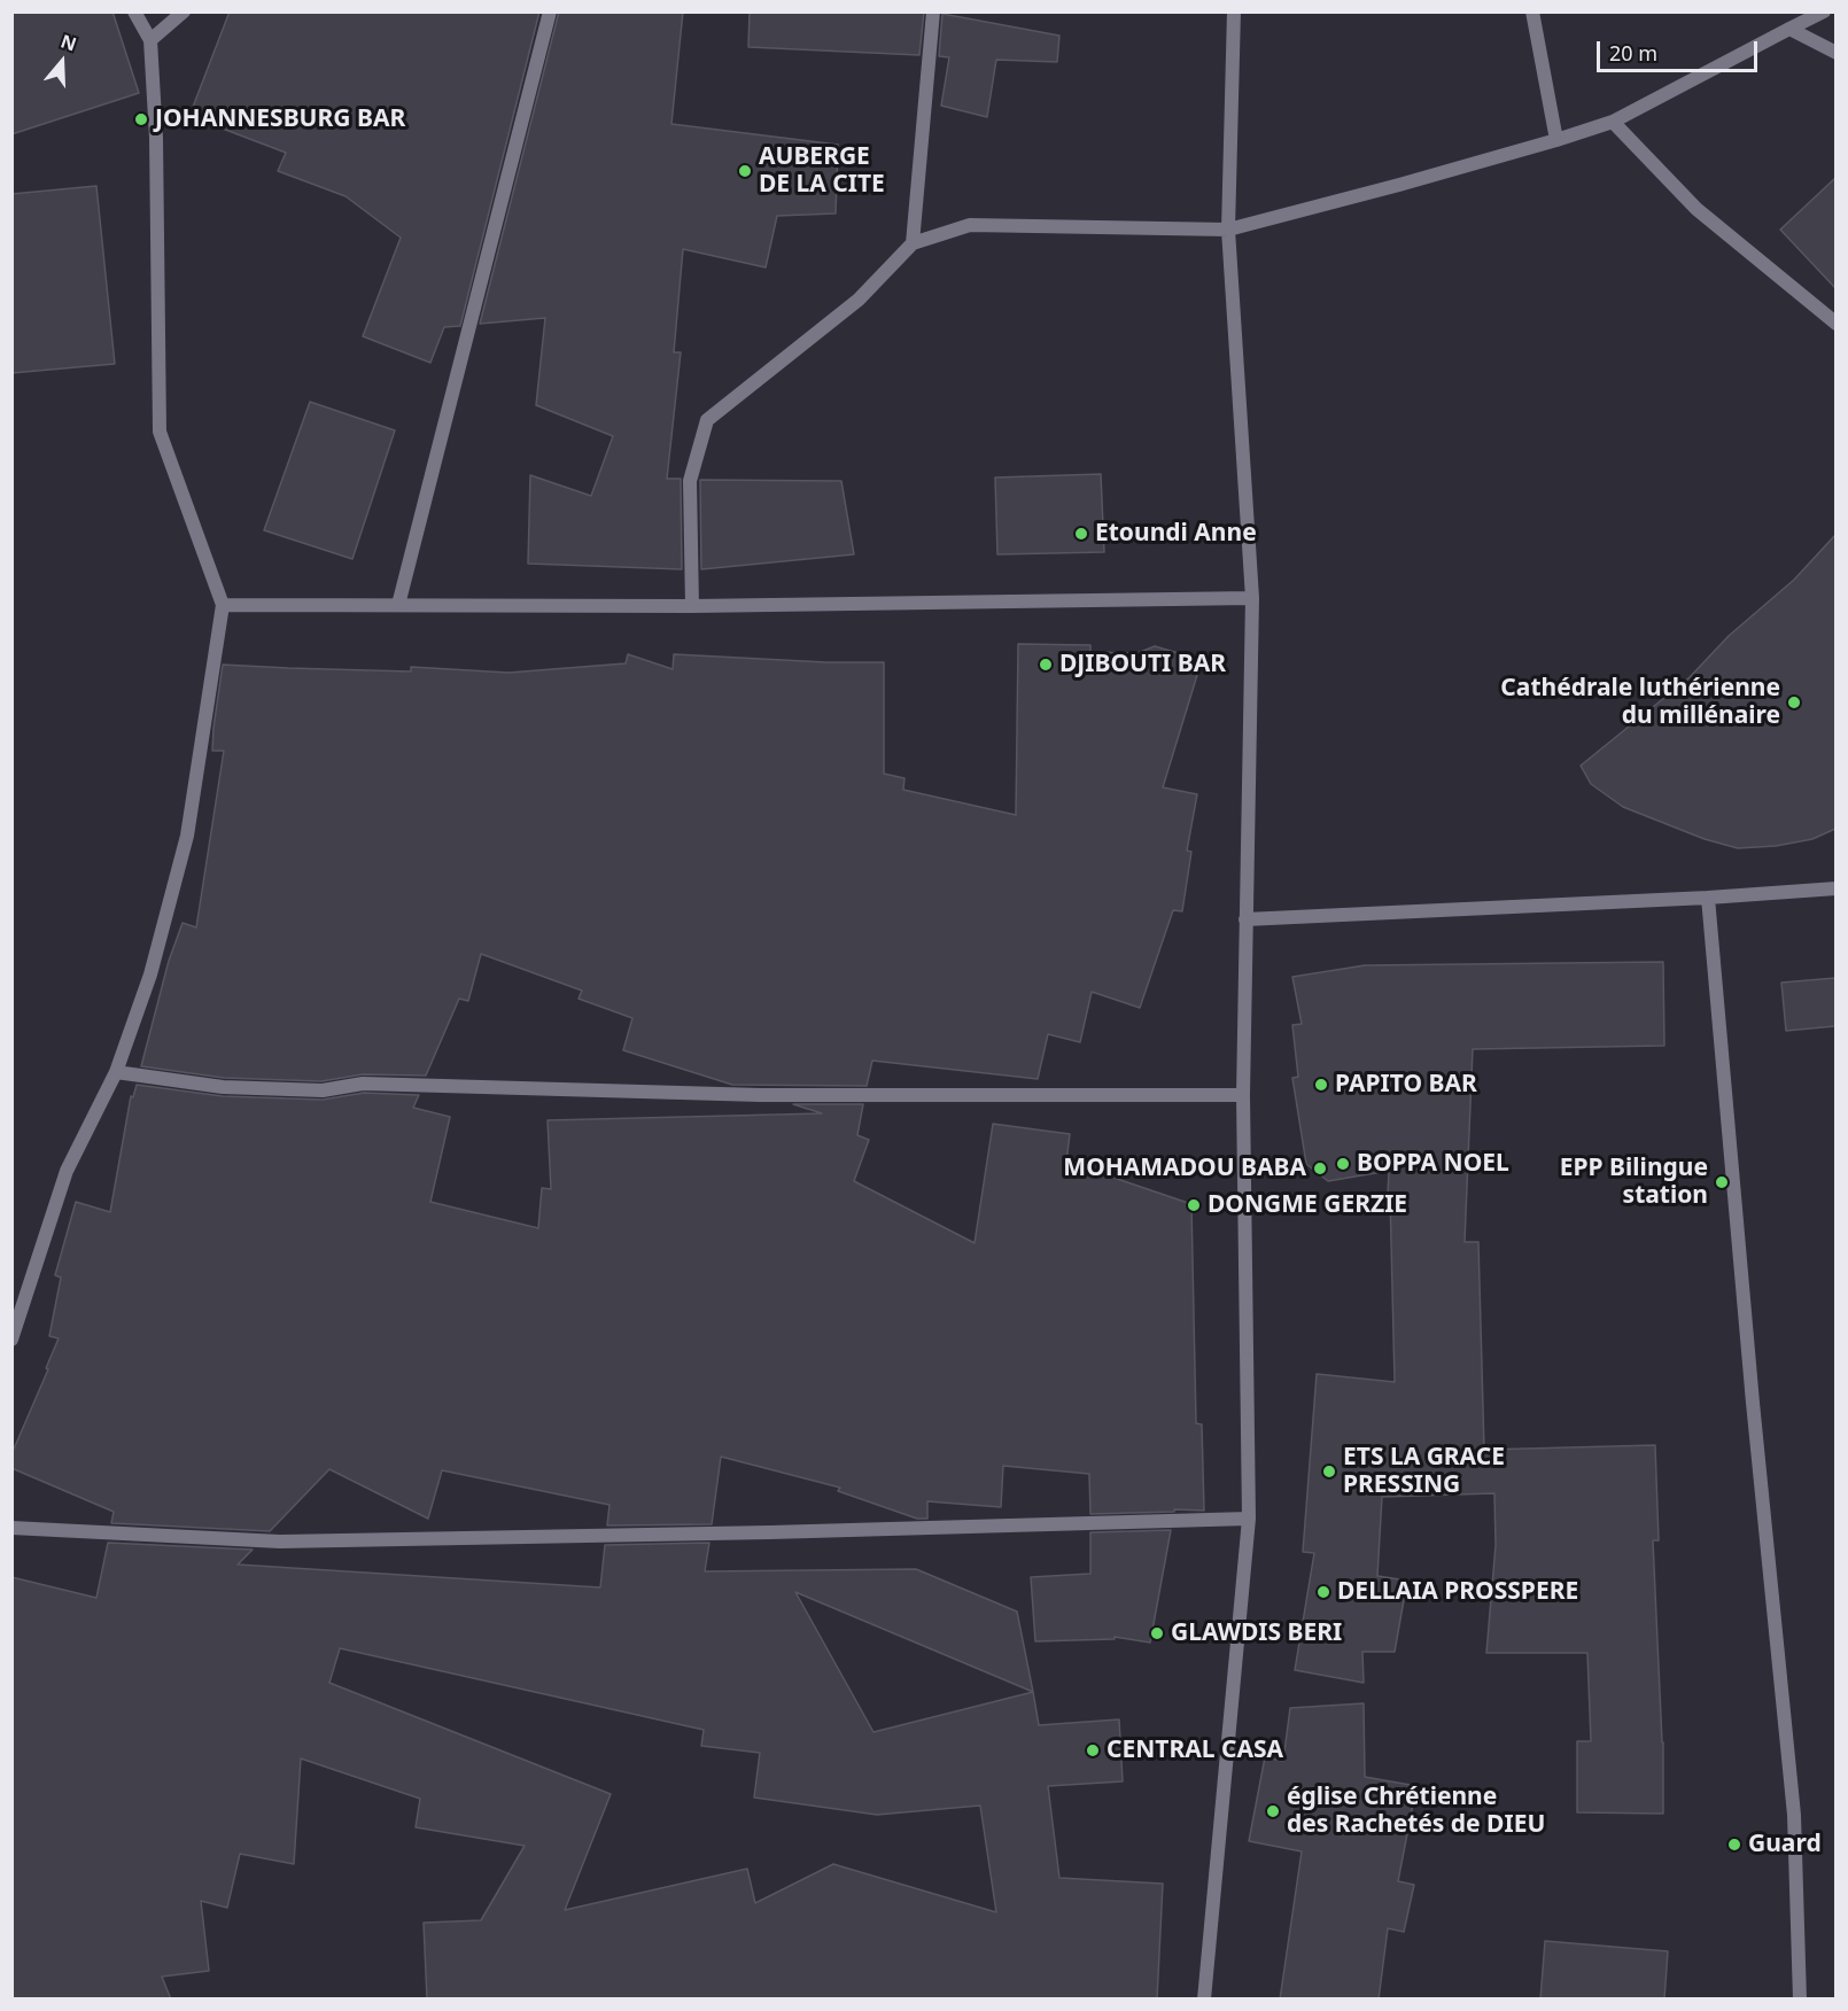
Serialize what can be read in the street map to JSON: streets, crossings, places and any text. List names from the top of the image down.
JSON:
{
  "places": [
    "JOHANNESBURG BAR",
    "AUBERGE DE LA CITE",
    "Etoundi Anne",
    "DJIBOUTI BAR",
    "Cathédrale luthérienne du millénaire",
    "PAPITO BAR",
    "BOPPA NOEL",
    "MOHAMADOU BABA",
    "EPP Bilingue station",
    "DONGME GERZIE",
    "ETS LA GRACE PRESSING",
    "DELLAIA PROSSPERE",
    "GLAWDIS BERI",
    "CENTRAL CASA",
    "église Chrétienne des Rachetés de DIEU",
    "Guard"
  ],
  "scale_bar": "20 m",
  "north": "top"
}
